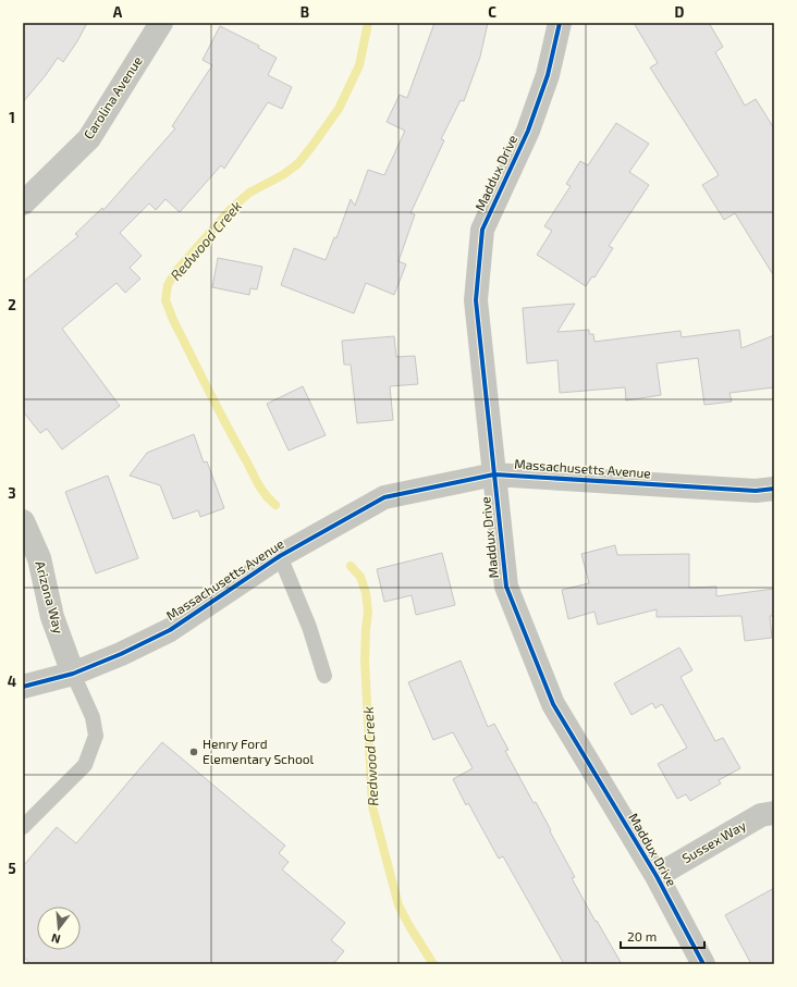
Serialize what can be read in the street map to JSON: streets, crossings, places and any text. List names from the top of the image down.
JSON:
{
  "streets": {
    "street": [
      "Carolina Avenue",
      "Maddux Drive",
      "Massachusetts Avenue",
      "Arizona Way",
      "Sussex Way"
    ]
  },
  "crossings": [
    ["Maddux Drive", "Massachusetts Avenue"],
    ["Maddux Drive", "Sussex Way"],
    ["Massachusetts Avenue", "Arizona Way"]
  ],
  "water": ["Redwood Creek"],
  "places": ["Henry Ford Elementary School"],
  "scale_bar": "20 m",
  "north": "bottom",
  "grid": {
    "columns": [
      "A",
      "B",
      "C",
      "D"
    ],
    "rows": [
      "1",
      "2",
      "3",
      "4",
      "5"
    ]
  }
}
